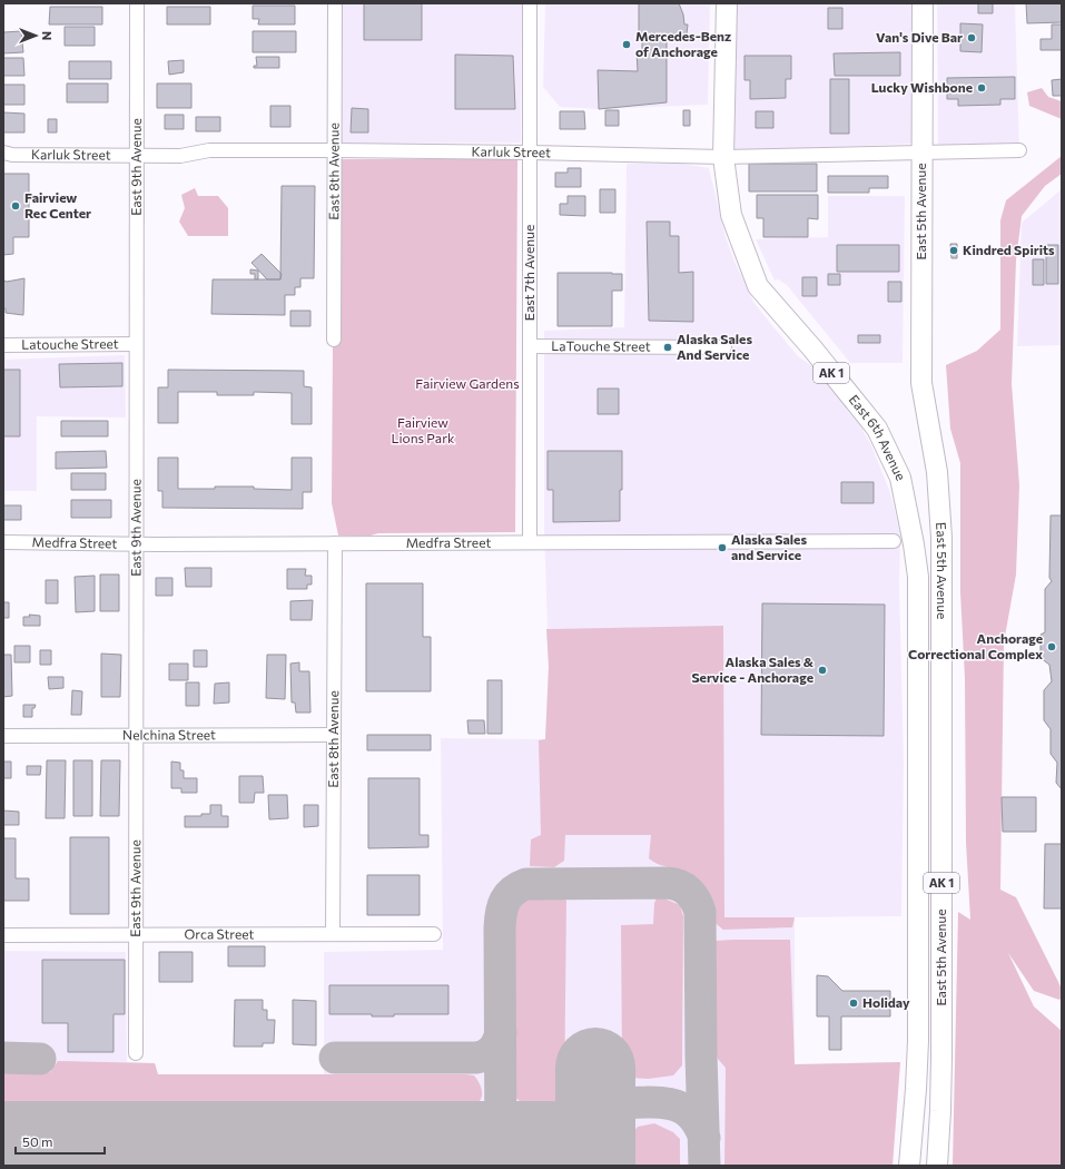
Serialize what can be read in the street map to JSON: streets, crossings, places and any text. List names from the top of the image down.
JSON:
{
  "streets": {
    "highway": ["East 5th Avenue", "AK 1", "East 6th Avenue"],
    "street": [
      "Karluk Street",
      "East 9th Avenue",
      "East 8th Avenue",
      "East 7th Avenue",
      "Latouche Street",
      "LaTouche Street",
      "Medfra Street",
      "Nelchina Street",
      "Orca Street"
    ]
  },
  "crossings": [
    ["Karluk Street", "East 9th Avenue"],
    ["Karluk Street", "East 8th Avenue"],
    ["Karluk Street", "East 5th Avenue"],
    ["Karluk Street", "East 7th Avenue"],
    ["Karluk Street", "East 6th Avenue"],
    ["East 9th Avenue", "Latouche Street"],
    ["East 9th Avenue", "Medfra Street"],
    ["East 9th Avenue", "Nelchina Street"],
    ["East 9th Avenue", "Orca Street"],
    ["East 8th Avenue", "Medfra Street"],
    ["East 8th Avenue", "Nelchina Street"],
    ["East 8th Avenue", "Orca Street"],
    ["East 5th Avenue", "East 6th Avenue"],
    ["East 7th Avenue", "LaTouche Street"],
    ["East 7th Avenue", "Medfra Street"]
  ],
  "parks": ["Fairview Gardens", "Fairview Lions Park"],
  "places": [
    "Van's Dive Bar",
    "Mercedes-Benz of Anchorage",
    "Lucky Wishbone",
    "Fairview Rec Center",
    "Kindred Spirits",
    "Alaska Sales And Service",
    "Alaska Sales and Service",
    "Anchorage Correctional Complex",
    "Alaska Sales & Service - Anchorage",
    "Holiday"
  ],
  "scale_bar": "50 m",
  "north": "right"
}
